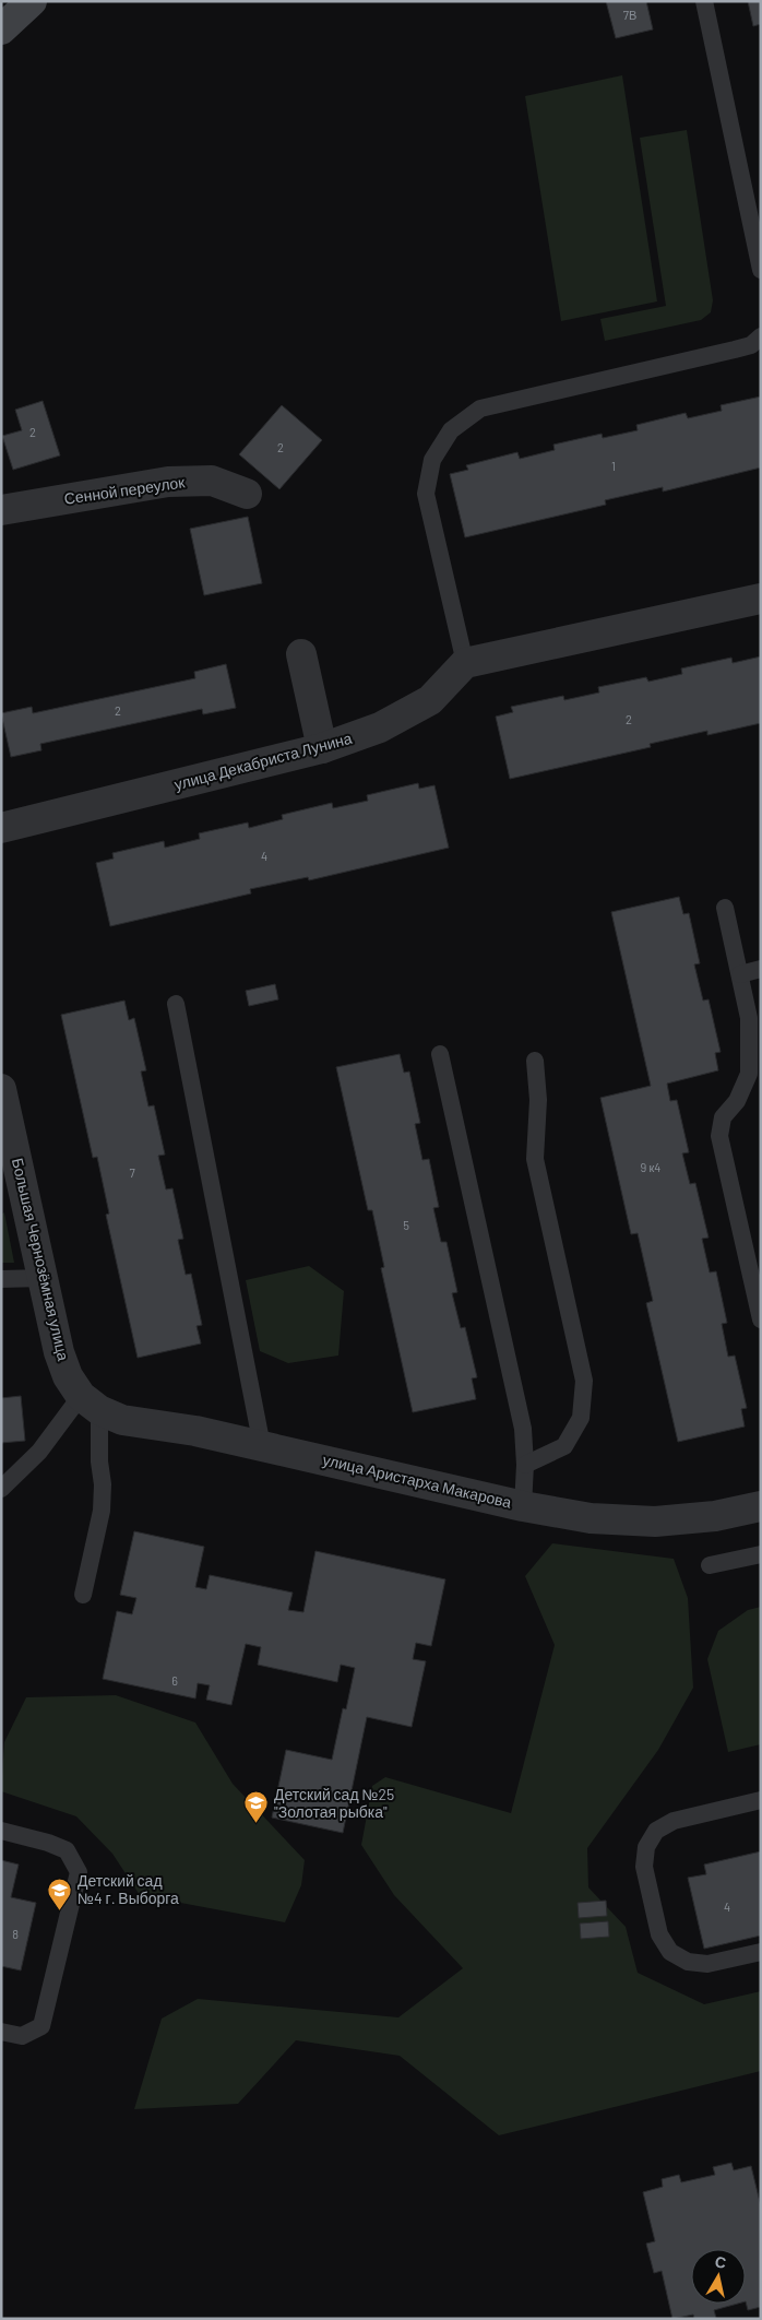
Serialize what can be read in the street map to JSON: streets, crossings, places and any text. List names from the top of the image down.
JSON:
{
  "streets": {
    "street": [
      "Сенной переулок",
      "улица Декабриста Лунина",
      "Большая Чернозёмная улица",
      "улица Аристарха Макарова"
    ]
  },
  "crossings": [
    ["Большая Чернозёмная улица", "улица Аристарха Макарова"]
  ],
  "places": {
    "school or university": ["Детский сад №25 \"Золотая рыбка\"", "Детский сад №4 г. Выборга"]
  },
  "house_numbers": [
    "7В",
    "2",
    "2",
    "1",
    "2",
    "2",
    "4",
    "9 к4",
    "7",
    "5",
    "6",
    "4",
    "8"
  ],
  "north": "top"
}
